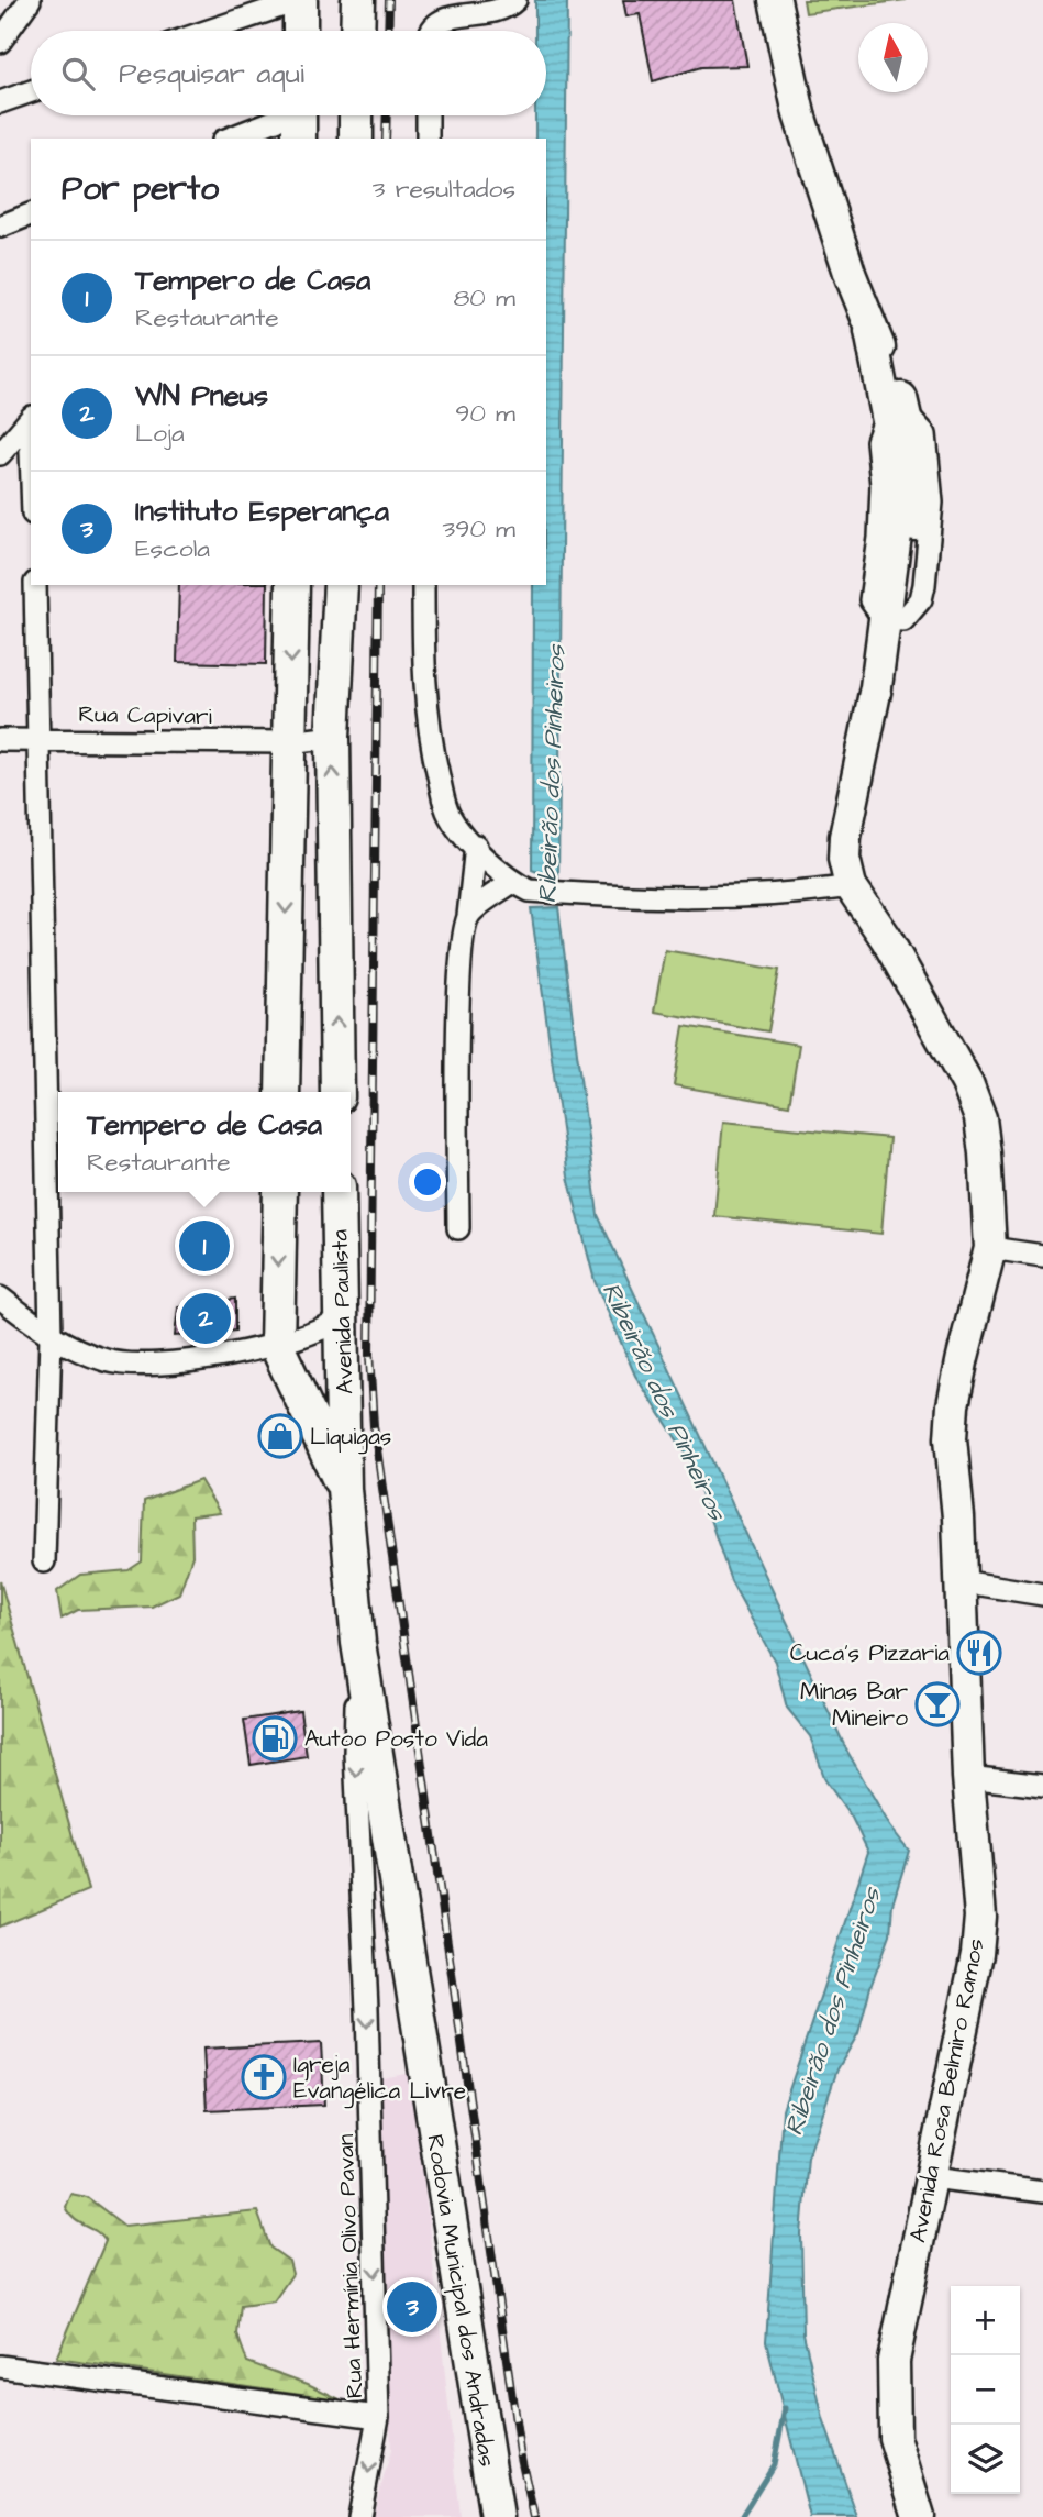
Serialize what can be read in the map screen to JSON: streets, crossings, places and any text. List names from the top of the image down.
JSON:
{
  "streets": {
    "main road": ["Avenida Paulista", "Avenida Rosa Belmiro Ramos", "Rodovia Municipal dos Andradas"],
    "street": ["Rua Capivari", "Rua Hermínia Olivo Pavan"]
  },
  "crossings": [
    ["Avenida Paulista", "Rodovia Municipal dos Andradas"],
    ["Rua Hermínia Olivo Pavan", "Rodovia Municipal dos Andradas"]
  ],
  "one_way": ["Rua Hermínia Olivo Pavan"],
  "water": ["Ribeirão dos Pinheiros"],
  "places": {
    "shop": ["Liquigas"],
    "restaurant": ["Cuca's Pizzaria"],
    "bar": ["Minas Bar Mineiro"],
    "fuel station": ["Autoo Posto Vida"],
    "church": ["Igreja Evangélica Livre"]
  },
  "north": "top",
  "page": {
    "search": "Pesquisar aqui",
    "heading": ["Por perto", "3 resultados"],
    "list": [
      {
        "mark": "1",
        "name": "Tempero de Casa",
        "note": "Restaurante",
        "value": "80 m"
      },
      {
        "mark": "2",
        "name": "WN Pneus",
        "note": "Loja",
        "value": "90 m"
      },
      {
        "mark": "3",
        "name": "Instituto Esperança",
        "note": "Escola",
        "value": "390 m"
      }
    ],
    "popup": ["Tempero de Casa", "Restaurante"],
    "pins": ["1", "2", "3"],
    "map_buttons": ["+", "−"]
  }
}
